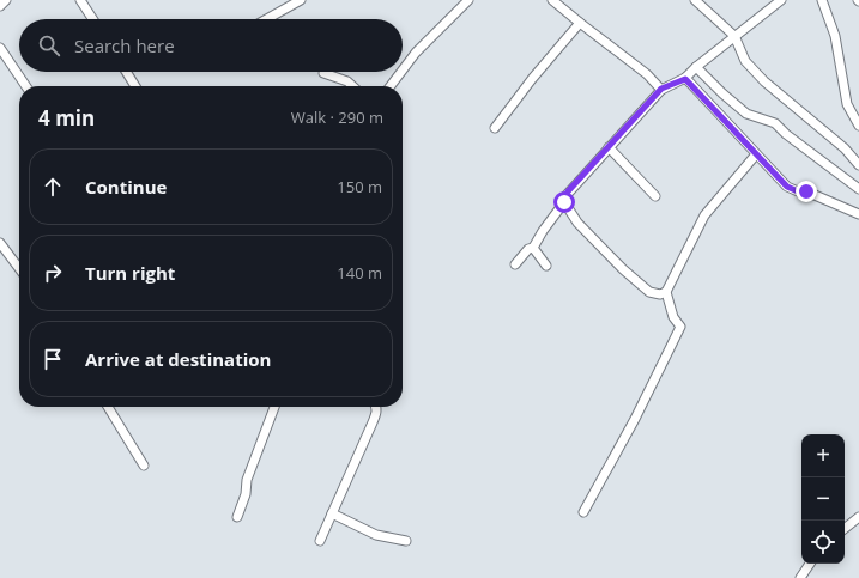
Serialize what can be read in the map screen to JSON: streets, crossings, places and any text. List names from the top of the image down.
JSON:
{
  "page": {
    "search": "Search here",
    "heading": ["4 min", "Walk · 290 m"],
    "list": [
      ["Continue", "150 m"],
      ["Turn right", "140 m"],
      "Arrive at destination"
    ],
    "map_buttons": ["+", "−"]
  }
}
